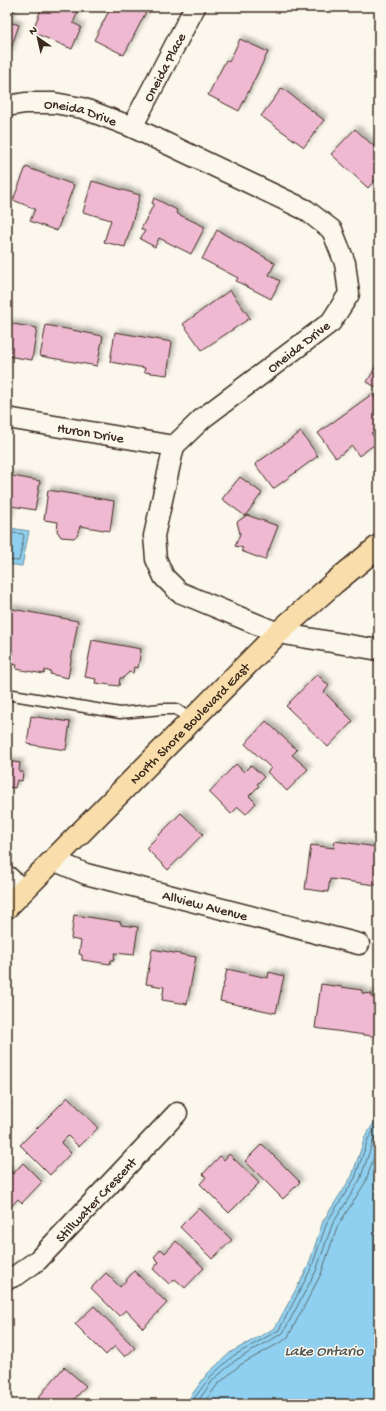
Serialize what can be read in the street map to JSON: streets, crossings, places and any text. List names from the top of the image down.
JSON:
{
  "streets": {
    "main road": ["North Shore Boulevard East"],
    "street": [
      "Oneida Place",
      "Oneida Drive",
      "Huron Drive",
      "Allview Avenue",
      "Stillwater Crescent"
    ]
  },
  "crossings": [
    ["Oneida Place", "Oneida Drive"],
    ["Oneida Drive", "Huron Drive"],
    ["North Shore Boulevard East", "Allview Avenue"]
  ],
  "water": ["Lake Ontario"],
  "north": "top left"
}
